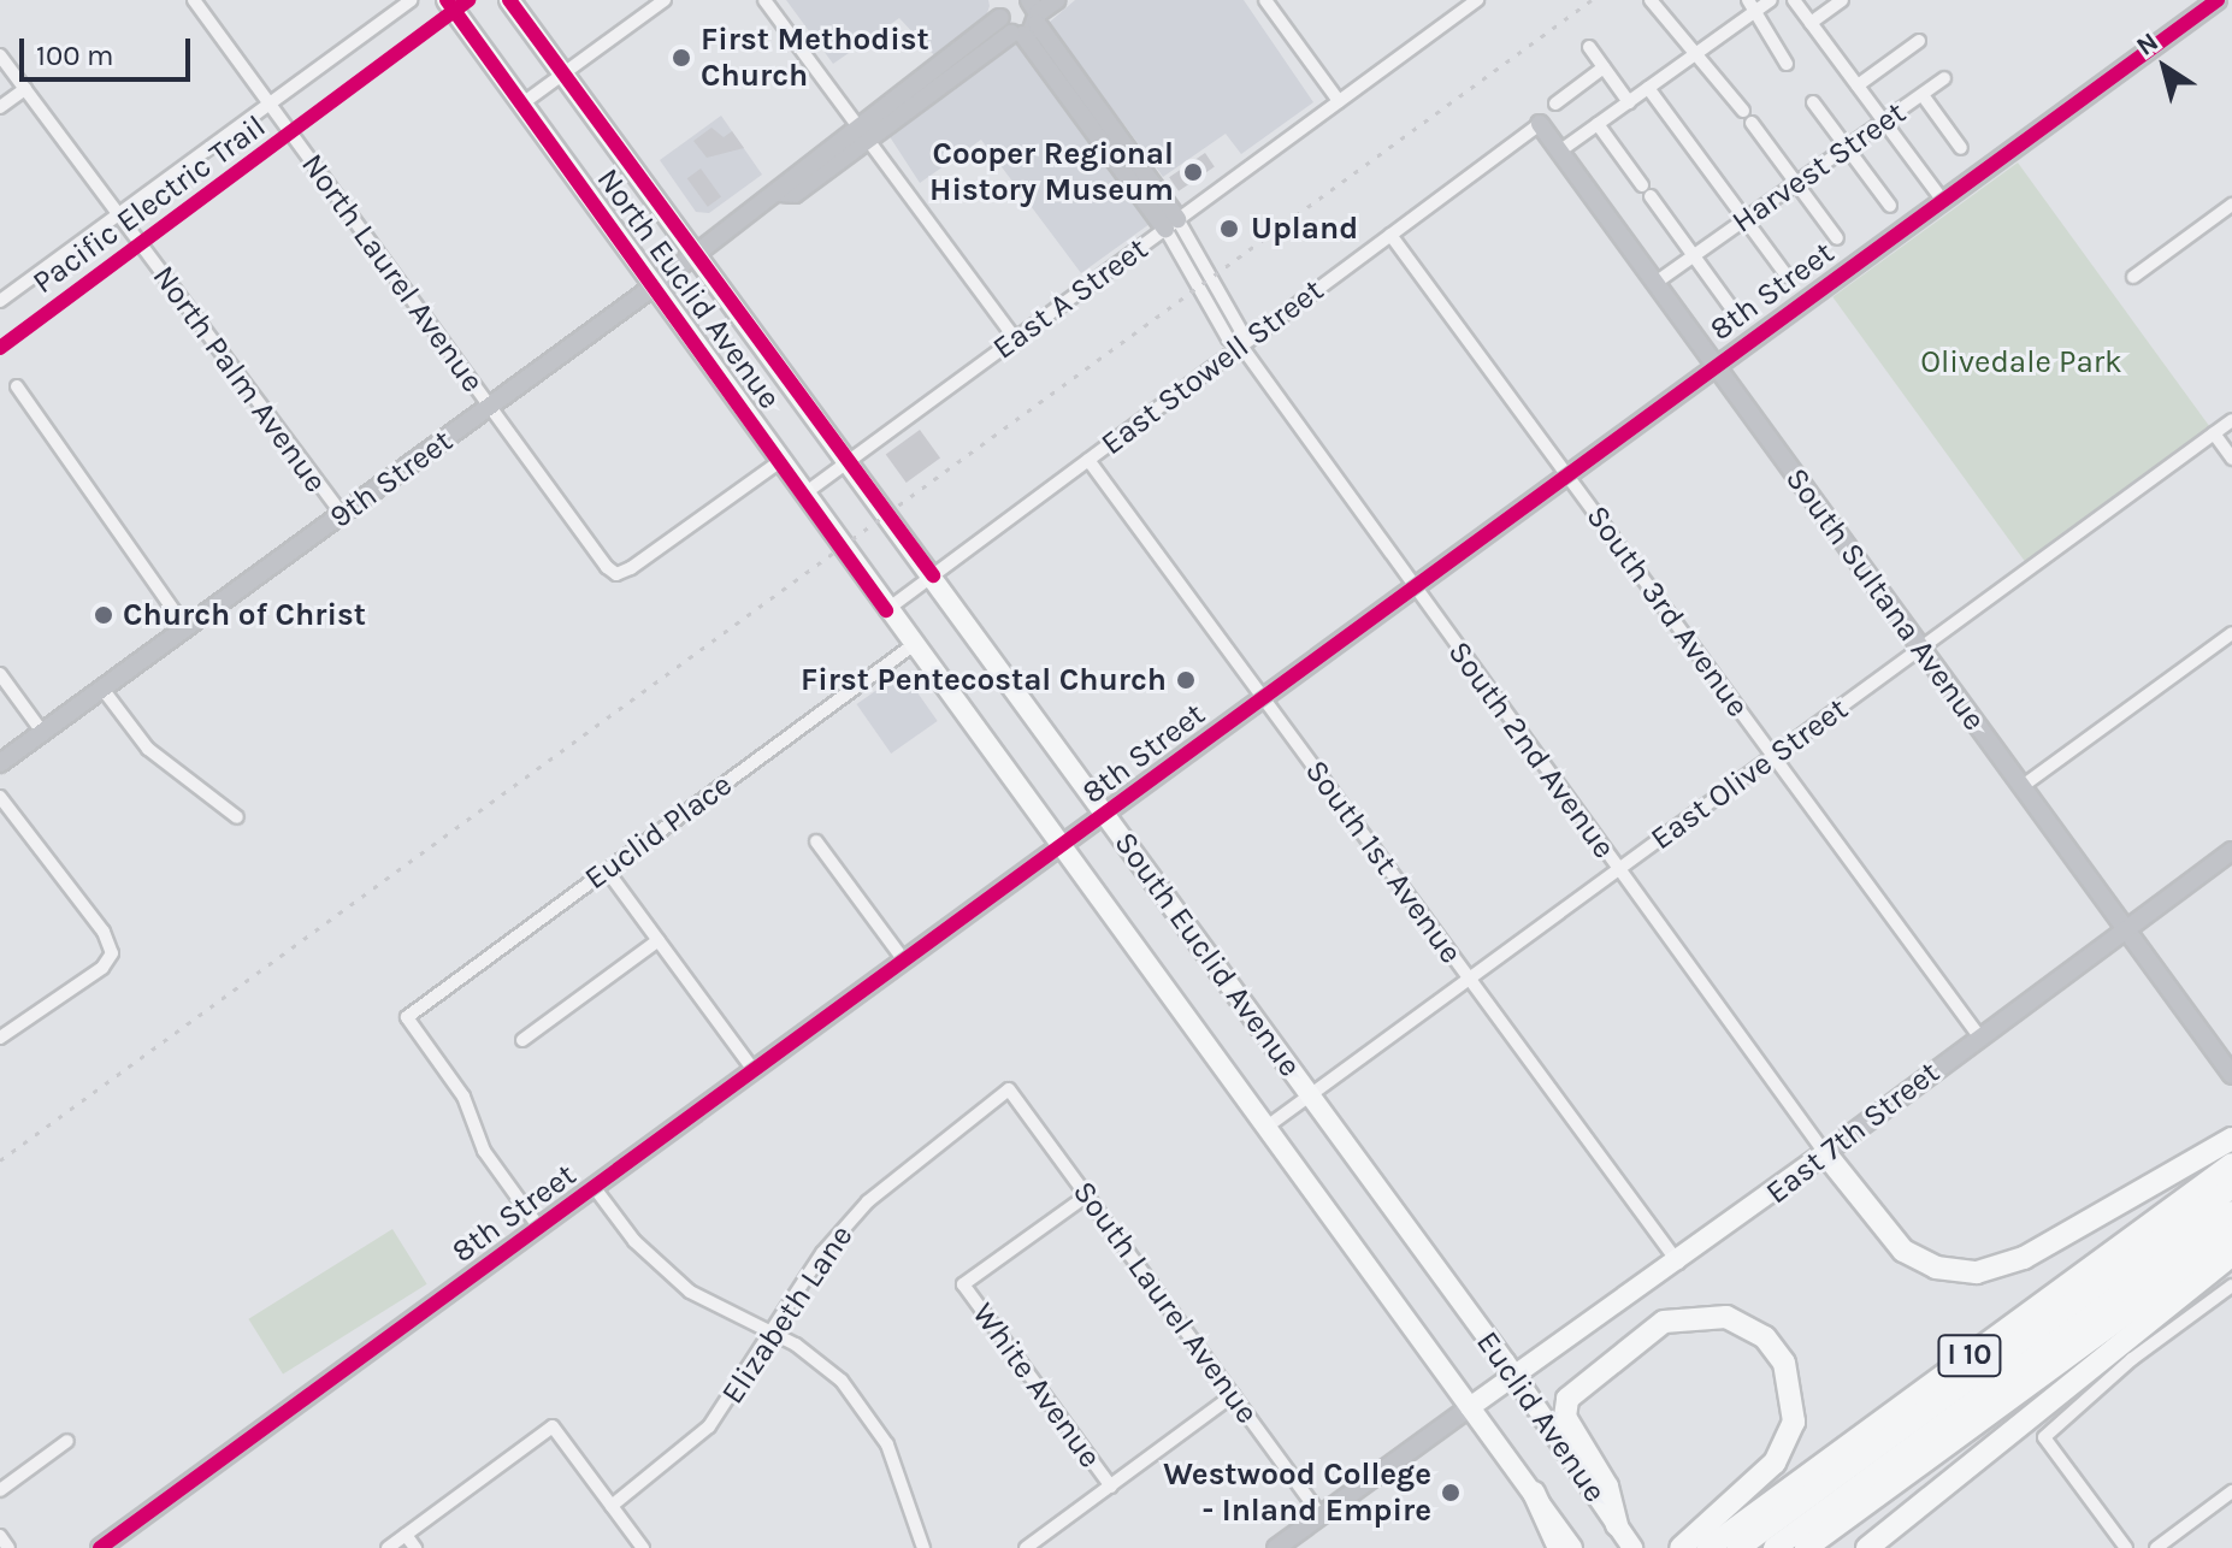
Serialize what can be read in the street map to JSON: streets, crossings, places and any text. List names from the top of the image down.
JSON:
{
  "streets": {
    "highway": ["I 10"],
    "main road": [
      "North Euclid Avenue",
      "South Euclid Avenue",
      "East 7th Street",
      "Euclid Avenue"
    ],
    "street": [
      "Harvest Street",
      "North Laurel Avenue",
      "8th Street",
      "East A Street",
      "East Stowell Street",
      "North Palm Avenue",
      "9th Street",
      "South Sultana Avenue",
      "South 3rd Avenue",
      "South 2nd Avenue",
      "East Olive Street",
      "Euclid Place",
      "South 1st Avenue",
      "South Laurel Avenue",
      "Elizabeth Lane",
      "White Avenue"
    ],
    "cycle path": ["Pacific Electric Trail"]
  },
  "crossings": [
    ["Harvest Street", "South Sultana Avenue"],
    ["North Laurel Avenue", "North Euclid Avenue"],
    ["North Laurel Avenue", "9th Street"],
    ["North Euclid Avenue", "East A Street"],
    ["North Euclid Avenue", "East Stowell Street"],
    ["North Euclid Avenue", "9th Street"],
    ["North Euclid Avenue", "South Euclid Avenue"],
    ["8th Street", "South Sultana Avenue"],
    ["8th Street", "South 3rd Avenue"],
    ["8th Street", "South 2nd Avenue"],
    ["8th Street", "Euclid Place"],
    ["8th Street", "South 1st Avenue"],
    ["8th Street", "South Euclid Avenue"],
    ["East A Street", "South 2nd Avenue"],
    ["East Stowell Street", "South Sultana Avenue"],
    ["East Stowell Street", "South 3rd Avenue"],
    ["East Stowell Street", "South 2nd Avenue"],
    ["East Stowell Street", "South 1st Avenue"],
    ["East Stowell Street", "South Euclid Avenue"],
    ["North Palm Avenue", "9th Street"],
    ["South Sultana Avenue", "East Olive Street"],
    ["South Sultana Avenue", "East 7th Street"],
    ["South 3rd Avenue", "East Olive Street"],
    ["South 3rd Avenue", "East 7th Street"],
    ["South 2nd Avenue", "East Olive Street"],
    ["South 2nd Avenue", "East 7th Street"],
    ["East Olive Street", "South 1st Avenue"],
    ["East Olive Street", "South Euclid Avenue"],
    ["Euclid Place", "South Euclid Avenue"],
    ["South 1st Avenue", "East 7th Street"],
    ["South Euclid Avenue", "Euclid Avenue"],
    ["East 7th Street", "Euclid Avenue"],
    ["South Laurel Avenue", "Elizabeth Lane"],
    ["South Laurel Avenue", "White Avenue"]
  ],
  "parks": ["Olivedale Park"],
  "places": [
    "First Methodist Church",
    "Cooper Regional History Museum",
    "Upland",
    "Church of Christ",
    "First Pentecostal Church",
    "Westwood College - Inland Empire"
  ],
  "scale_bar": "100 m",
  "north": "top left"
}
